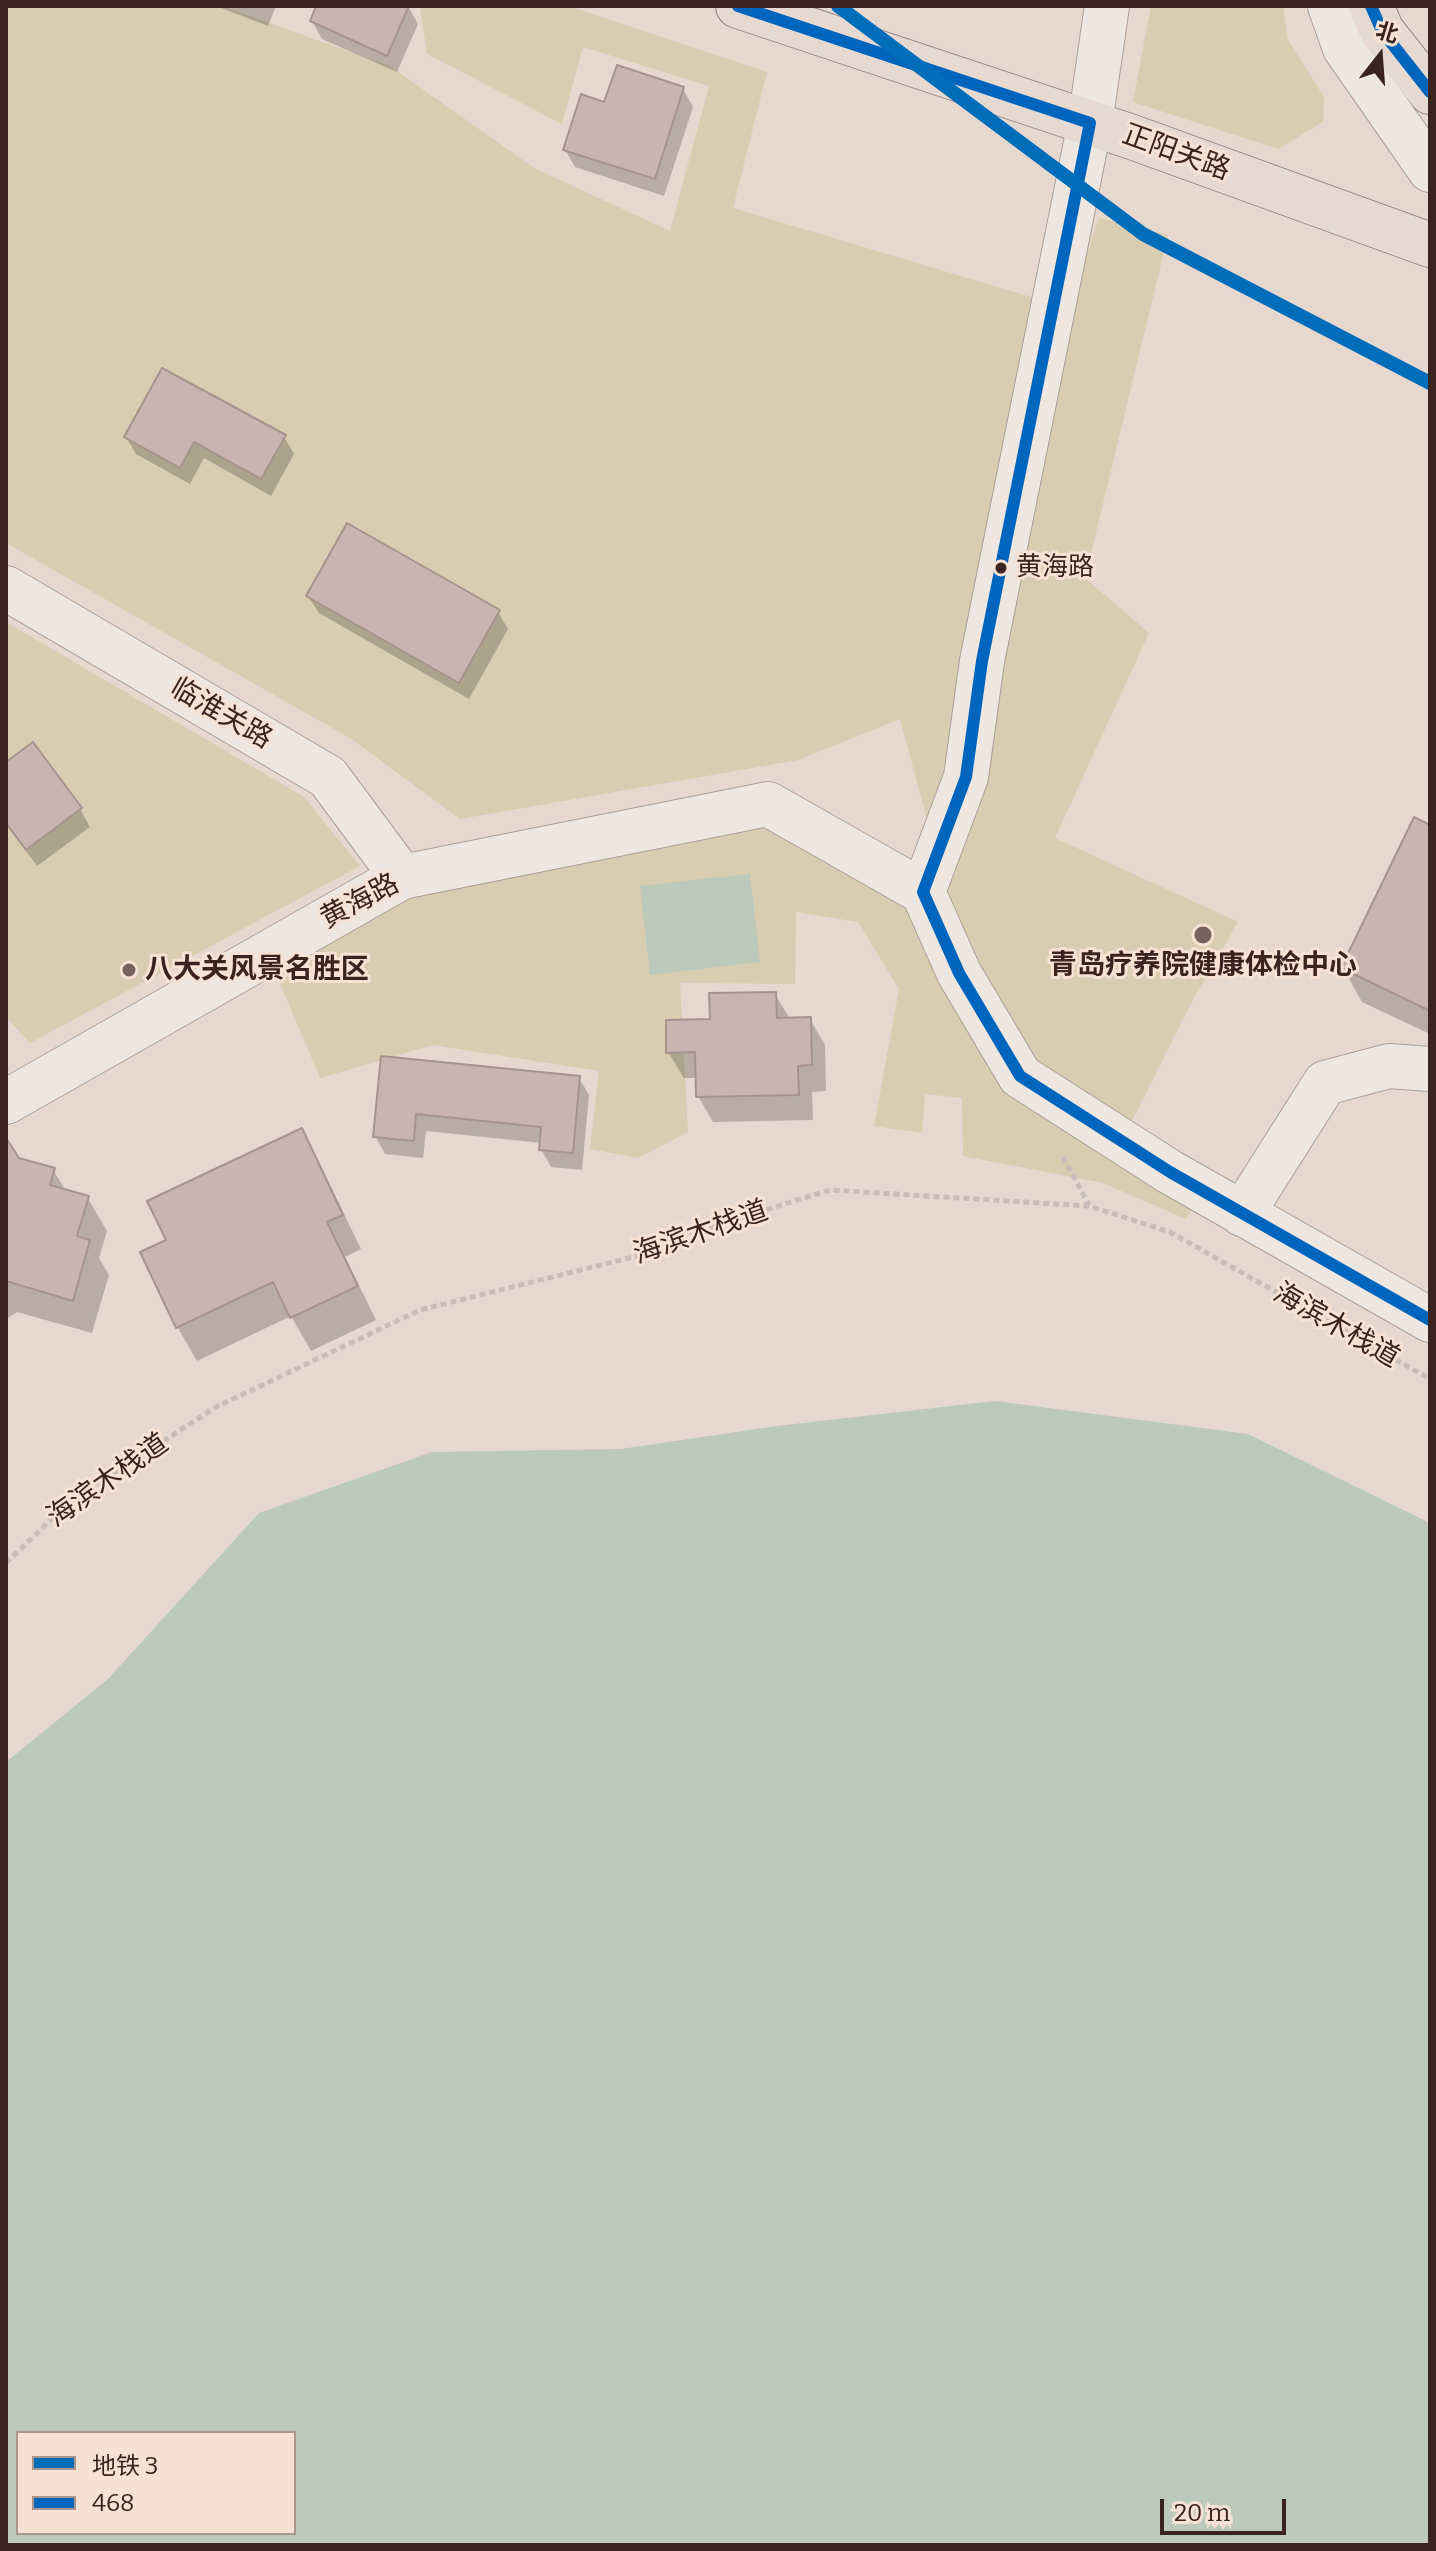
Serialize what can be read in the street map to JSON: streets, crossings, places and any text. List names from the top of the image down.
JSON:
{
  "streets": {
    "main road": ["正阳关路"],
    "street": ["临淮关路", "黄海路"],
    "path": ["海滨木栈道"]
  },
  "crossings": [
    ["临淮关路", "黄海路"]
  ],
  "places": ["黄海路", "青岛疗养院健康体检中心", "八大关风景名胜区"],
  "lines": ["metro line 3", "transit line 468"],
  "legend": ["地铁 3", "468"],
  "scale_bar": "20 m",
  "north": "top"
}
